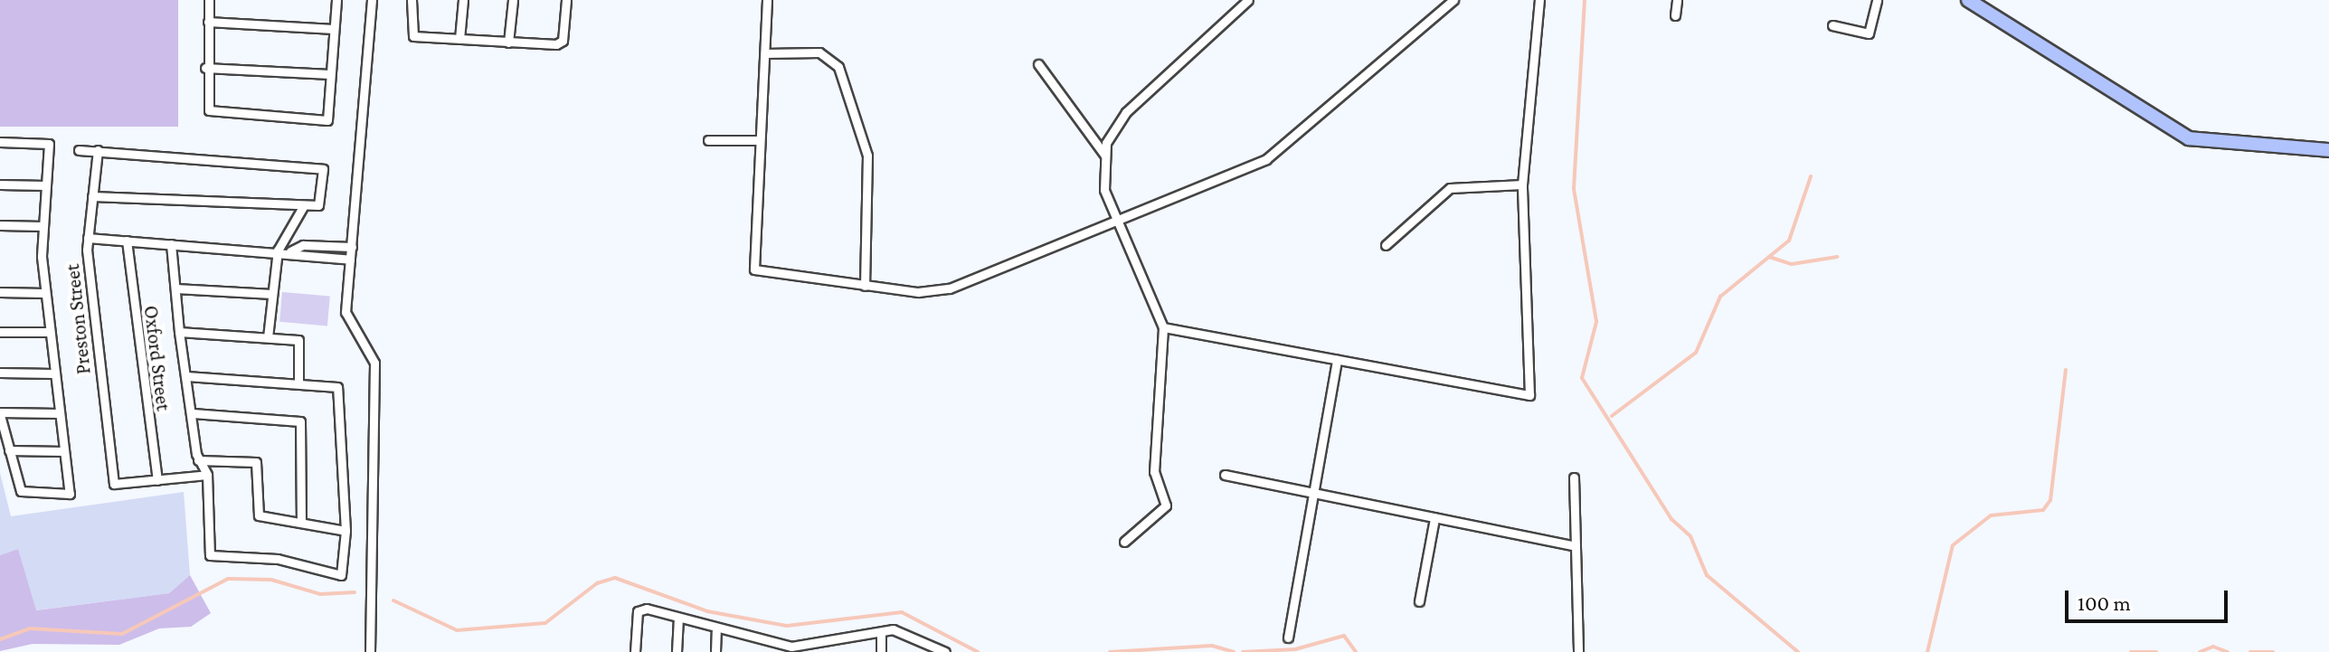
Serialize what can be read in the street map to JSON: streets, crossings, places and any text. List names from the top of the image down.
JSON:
{
  "streets": {
    "street": ["Preston Street", "Oxford Street"]
  },
  "crossings": [
    ["Preston Street", "Oxford Street"]
  ],
  "scale_bar": "100 m"
}
